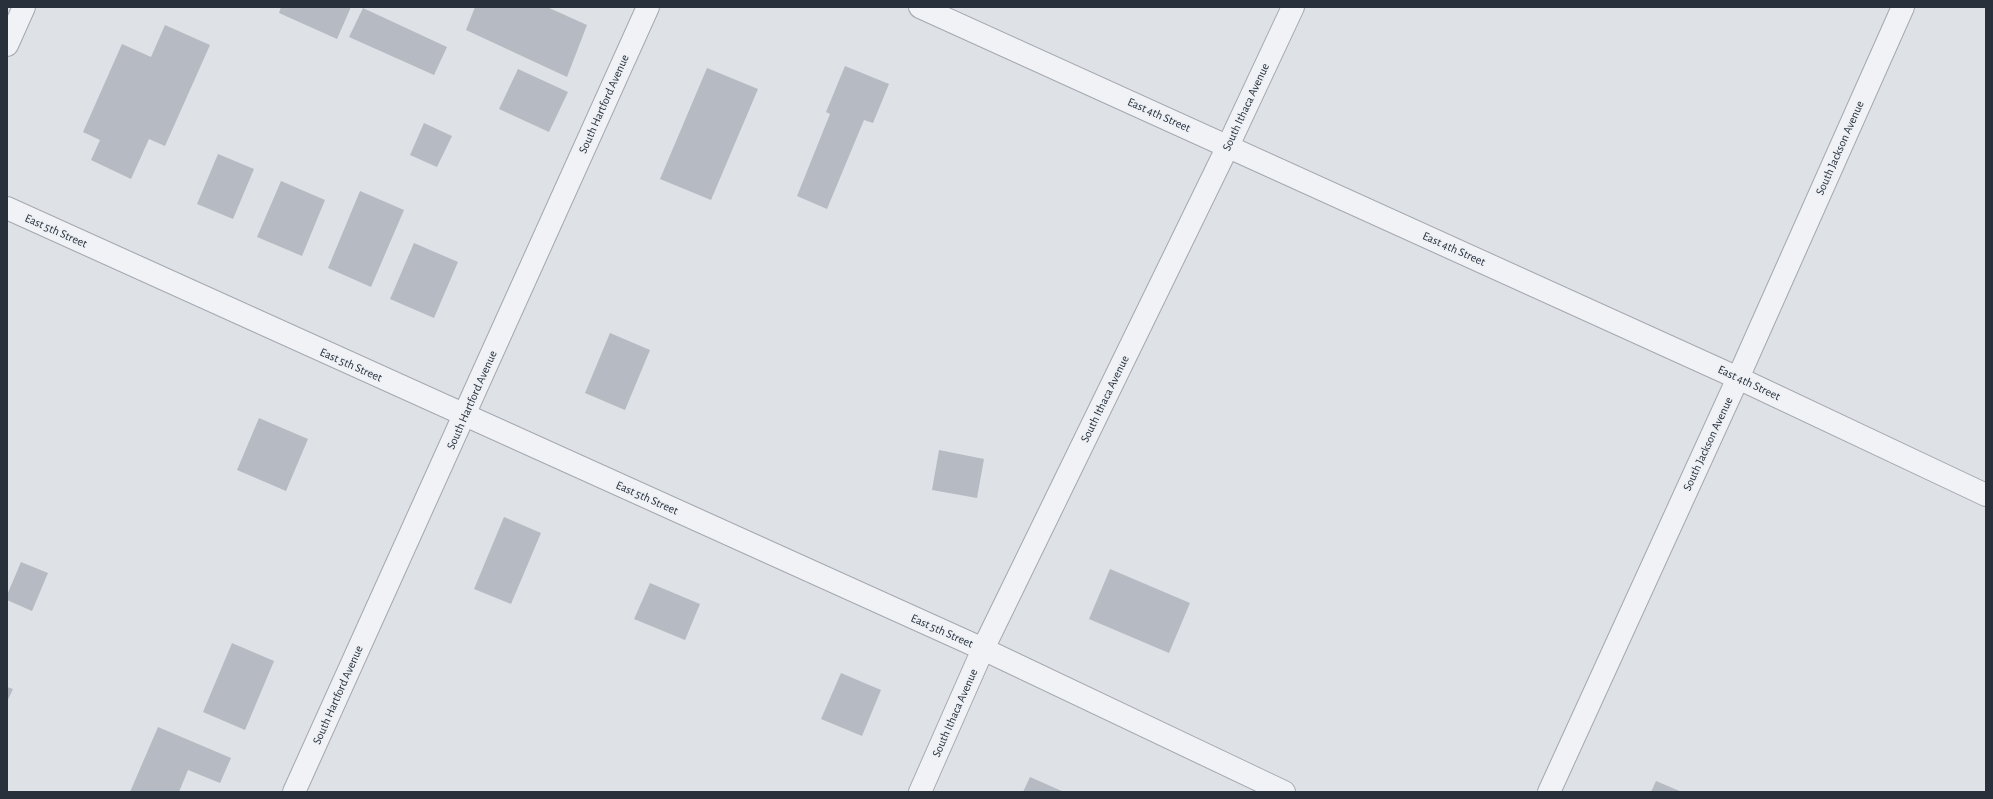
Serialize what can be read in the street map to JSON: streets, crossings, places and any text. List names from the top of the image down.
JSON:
{
  "streets": {
    "street": [
      "South Hartford Avenue",
      "South Ithaca Avenue",
      "East 4th Street",
      "South Jackson Avenue",
      "East 5th Street"
    ]
  },
  "crossings": [
    ["South Hartford Avenue", "East 5th Street"],
    ["South Ithaca Avenue", "East 4th Street"],
    ["South Ithaca Avenue", "East 5th Street"],
    ["East 4th Street", "South Jackson Avenue"]
  ]
}
